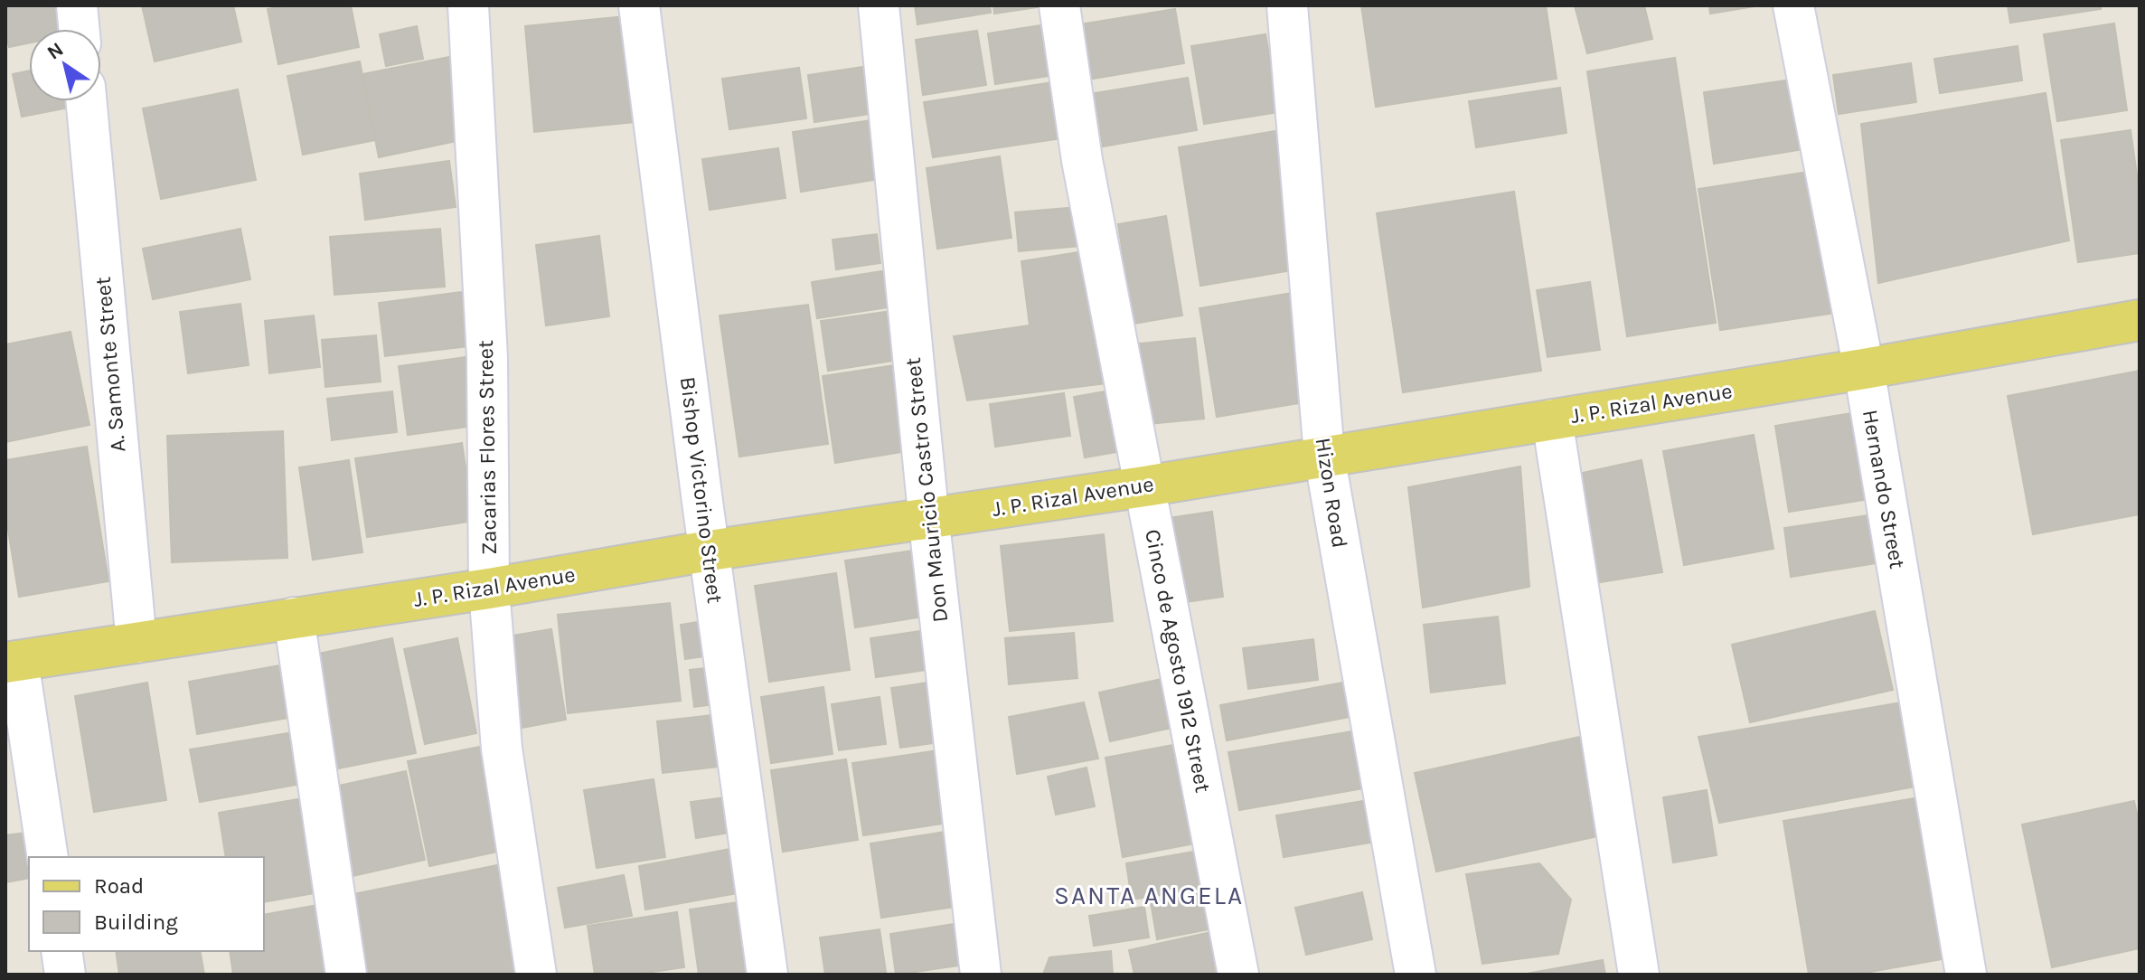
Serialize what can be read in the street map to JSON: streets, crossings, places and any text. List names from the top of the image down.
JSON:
{
  "streets": {
    "main road": ["J. P. Rizal Avenue"],
    "street": [
      "A. Samonte Street",
      "Zacarias Flores Street",
      "Hernando Street",
      "Bishop Victorino Street",
      "Don Mauricio Castro Street",
      "Hizon Road",
      "Cinco de Agosto 1912 Street"
    ]
  },
  "crossings": [
    ["A. Samonte Street", "J. P. Rizal Avenue"],
    ["J. P. Rizal Avenue", "Zacarias Flores Street"],
    ["J. P. Rizal Avenue", "Hernando Street"],
    ["J. P. Rizal Avenue", "Bishop Victorino Street"],
    ["J. P. Rizal Avenue", "Don Mauricio Castro Street"],
    ["J. P. Rizal Avenue", "Hizon Road"],
    ["J. P. Rizal Avenue", "Cinco de Agosto 1912 Street"]
  ],
  "districts": ["SANTA ANGELA"],
  "legend": ["Road", "Building"],
  "north": "top left"
}
